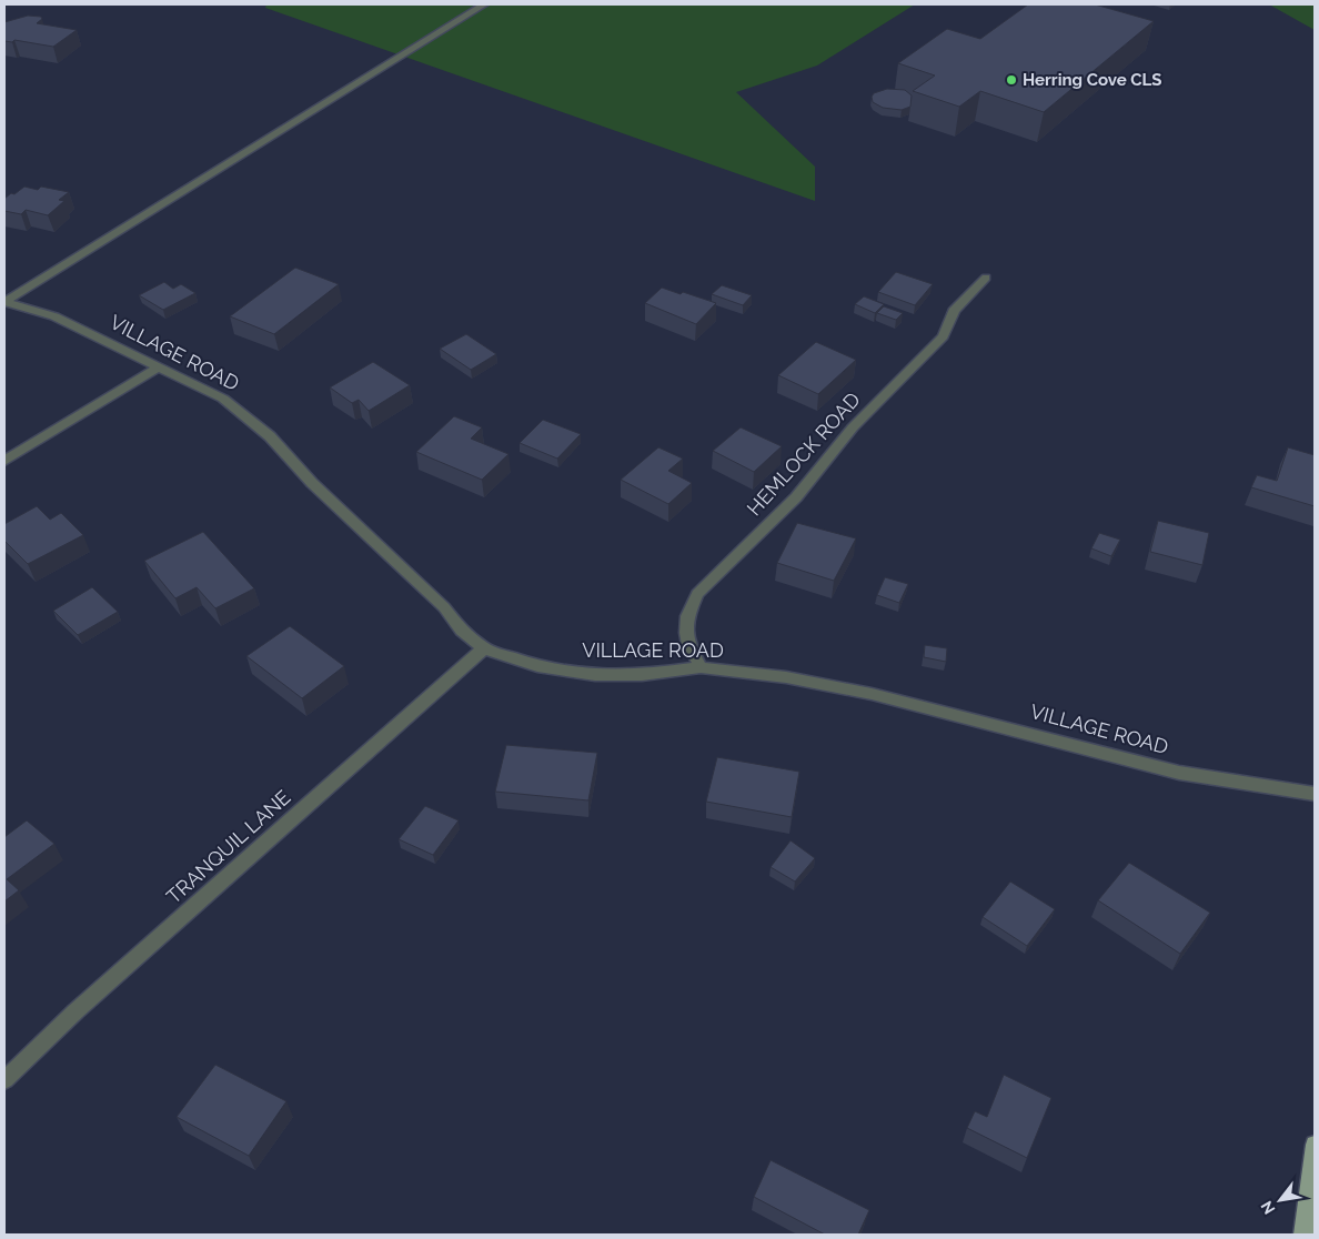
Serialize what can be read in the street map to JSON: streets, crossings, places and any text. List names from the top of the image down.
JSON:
{
  "streets": {
    "street": ["VILLAGE ROAD", "HEMLOCK ROAD", "TRANQUIL LANE"]
  },
  "crossings": [
    ["VILLAGE ROAD", "HEMLOCK ROAD"],
    ["VILLAGE ROAD", "TRANQUIL LANE"]
  ],
  "places": ["Herring Cove CLS"],
  "north": "bottom left"
}
